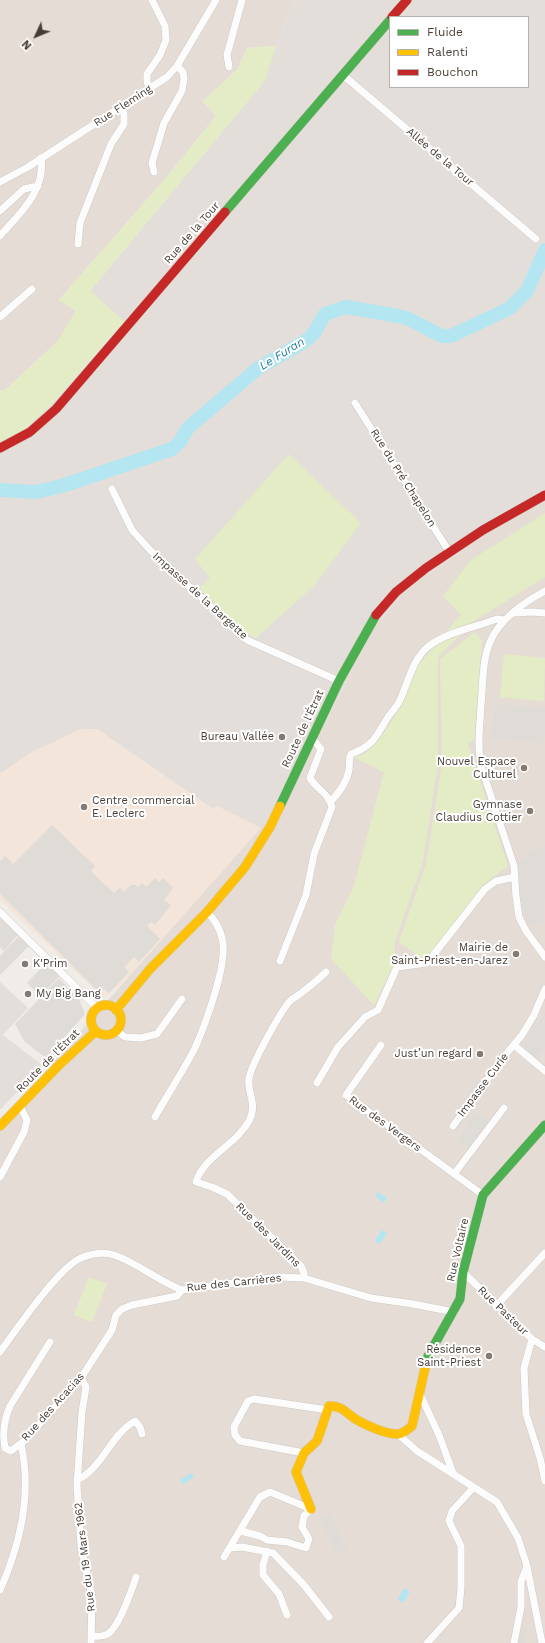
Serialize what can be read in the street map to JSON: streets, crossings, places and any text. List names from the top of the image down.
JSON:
{
  "streets": {
    "street": [
      "Rue Fleming",
      "Allée de la Tour",
      "Rue de la Tour",
      "Rue du Pré Chapelon",
      "Impasse de la Bargette",
      "Route de l'Étrat",
      "Impasse Curie",
      "Rue des Vergers",
      "Rue des Jardins",
      "Rue Voltaire",
      "Rue des Carrières",
      "Rue Pasteur",
      "Rue des Acacias",
      "Rue du 19 Mars 1962"
    ]
  },
  "crossings": [
    ["Allée de la Tour", "Rue de la Tour"],
    ["Rue du Pré Chapelon", "Route de l'Étrat"],
    ["Impasse de la Bargette", "Route de l'Étrat"],
    ["Rue des Vergers", "Rue Voltaire"],
    ["Rue des Jardins", "Rue Voltaire"],
    ["Rue des Jardins", "Rue des Carrières"],
    ["Rue Voltaire", "Rue Pasteur"],
    ["Rue des Carrières", "Rue des Acacias"],
    ["Rue des Acacias", "Rue du 19 Mars 1962"]
  ],
  "water": ["Le Furan"],
  "places": [
    "Bureau Vallée",
    "Nouvel Espace Culturel",
    "Centre commercial E. Leclerc",
    "Gymnase Claudius Cottier",
    "Mairie de Saint-Priest-en-Jarez",
    "K'Prim",
    "My Big Bang",
    "Just’un regard",
    "Résidence Saint-Priest"
  ],
  "legend": ["Fluide", "Ralenti", "Bouchon"],
  "north": "bottom left"
}
